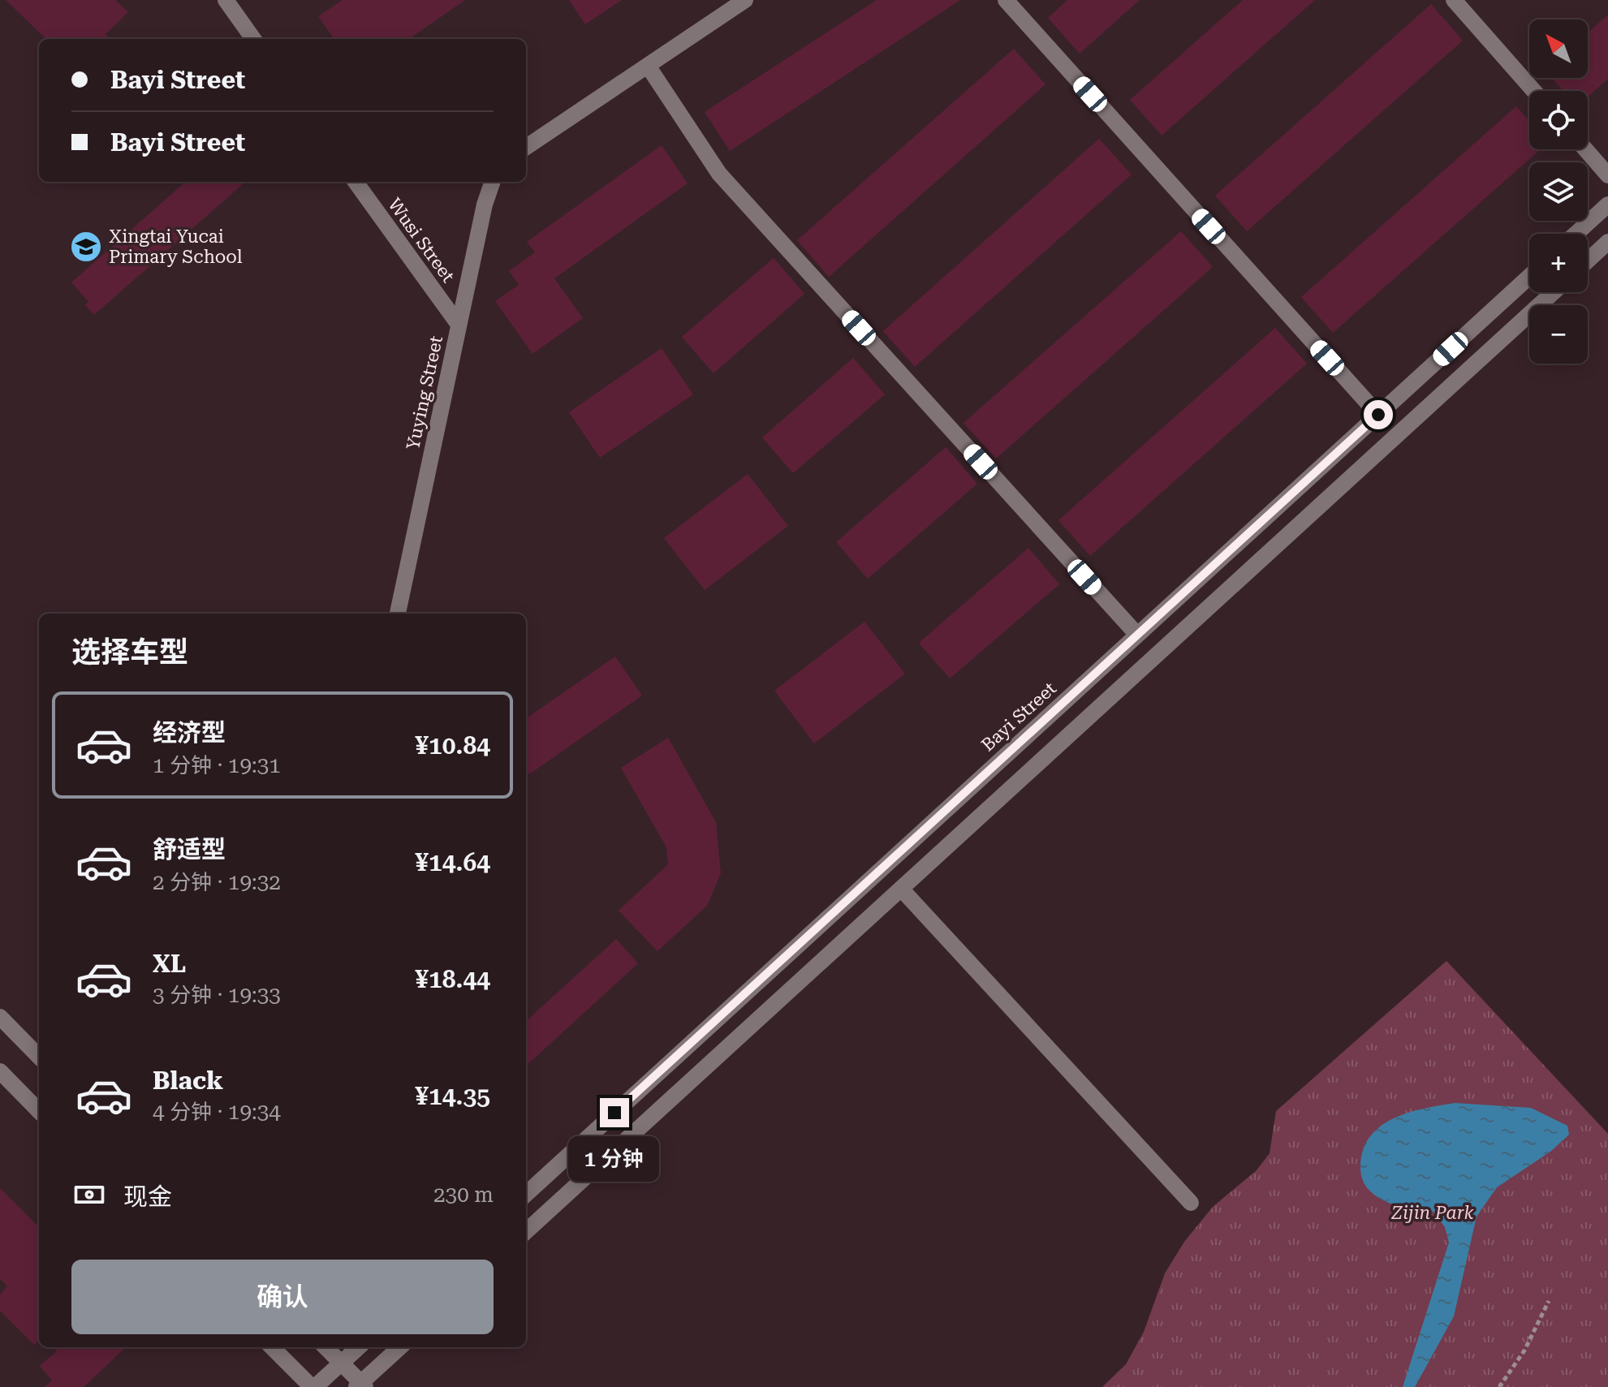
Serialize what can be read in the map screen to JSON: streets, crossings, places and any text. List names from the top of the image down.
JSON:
{
  "streets": {
    "street": ["Wusi Street", "Yuying Street", "Bayi Street"]
  },
  "crossings": [
    ["Wusi Street", "Yuying Street"]
  ],
  "parks": ["Zijin Park"],
  "places": {
    "school or university": ["Xingtai Yucai Primary School"]
  },
  "north": "top left",
  "page": {
    "map_buttons": ["+", "−"],
    "banner": ["Bayi Street", "Bayi Street"],
    "heading": "选择车型",
    "list": [
      {
        "name": "经济型",
        "note": "1 分钟 · 19:31",
        "value": "¥10.84"
      },
      {
        "name": "舒适型",
        "note": "2 分钟 · 19:32",
        "value": "¥14.64"
      },
      {
        "name": "XL",
        "note": "3 分钟 · 19:33",
        "value": "¥18.44"
      },
      {
        "name": "Black",
        "note": "4 分钟 · 19:34",
        "value": "¥14.35"
      }
    ],
    "bubble": "1 分钟",
    "pay": ["现金", "230 m"],
    "buttons": "确认"
  }
}
